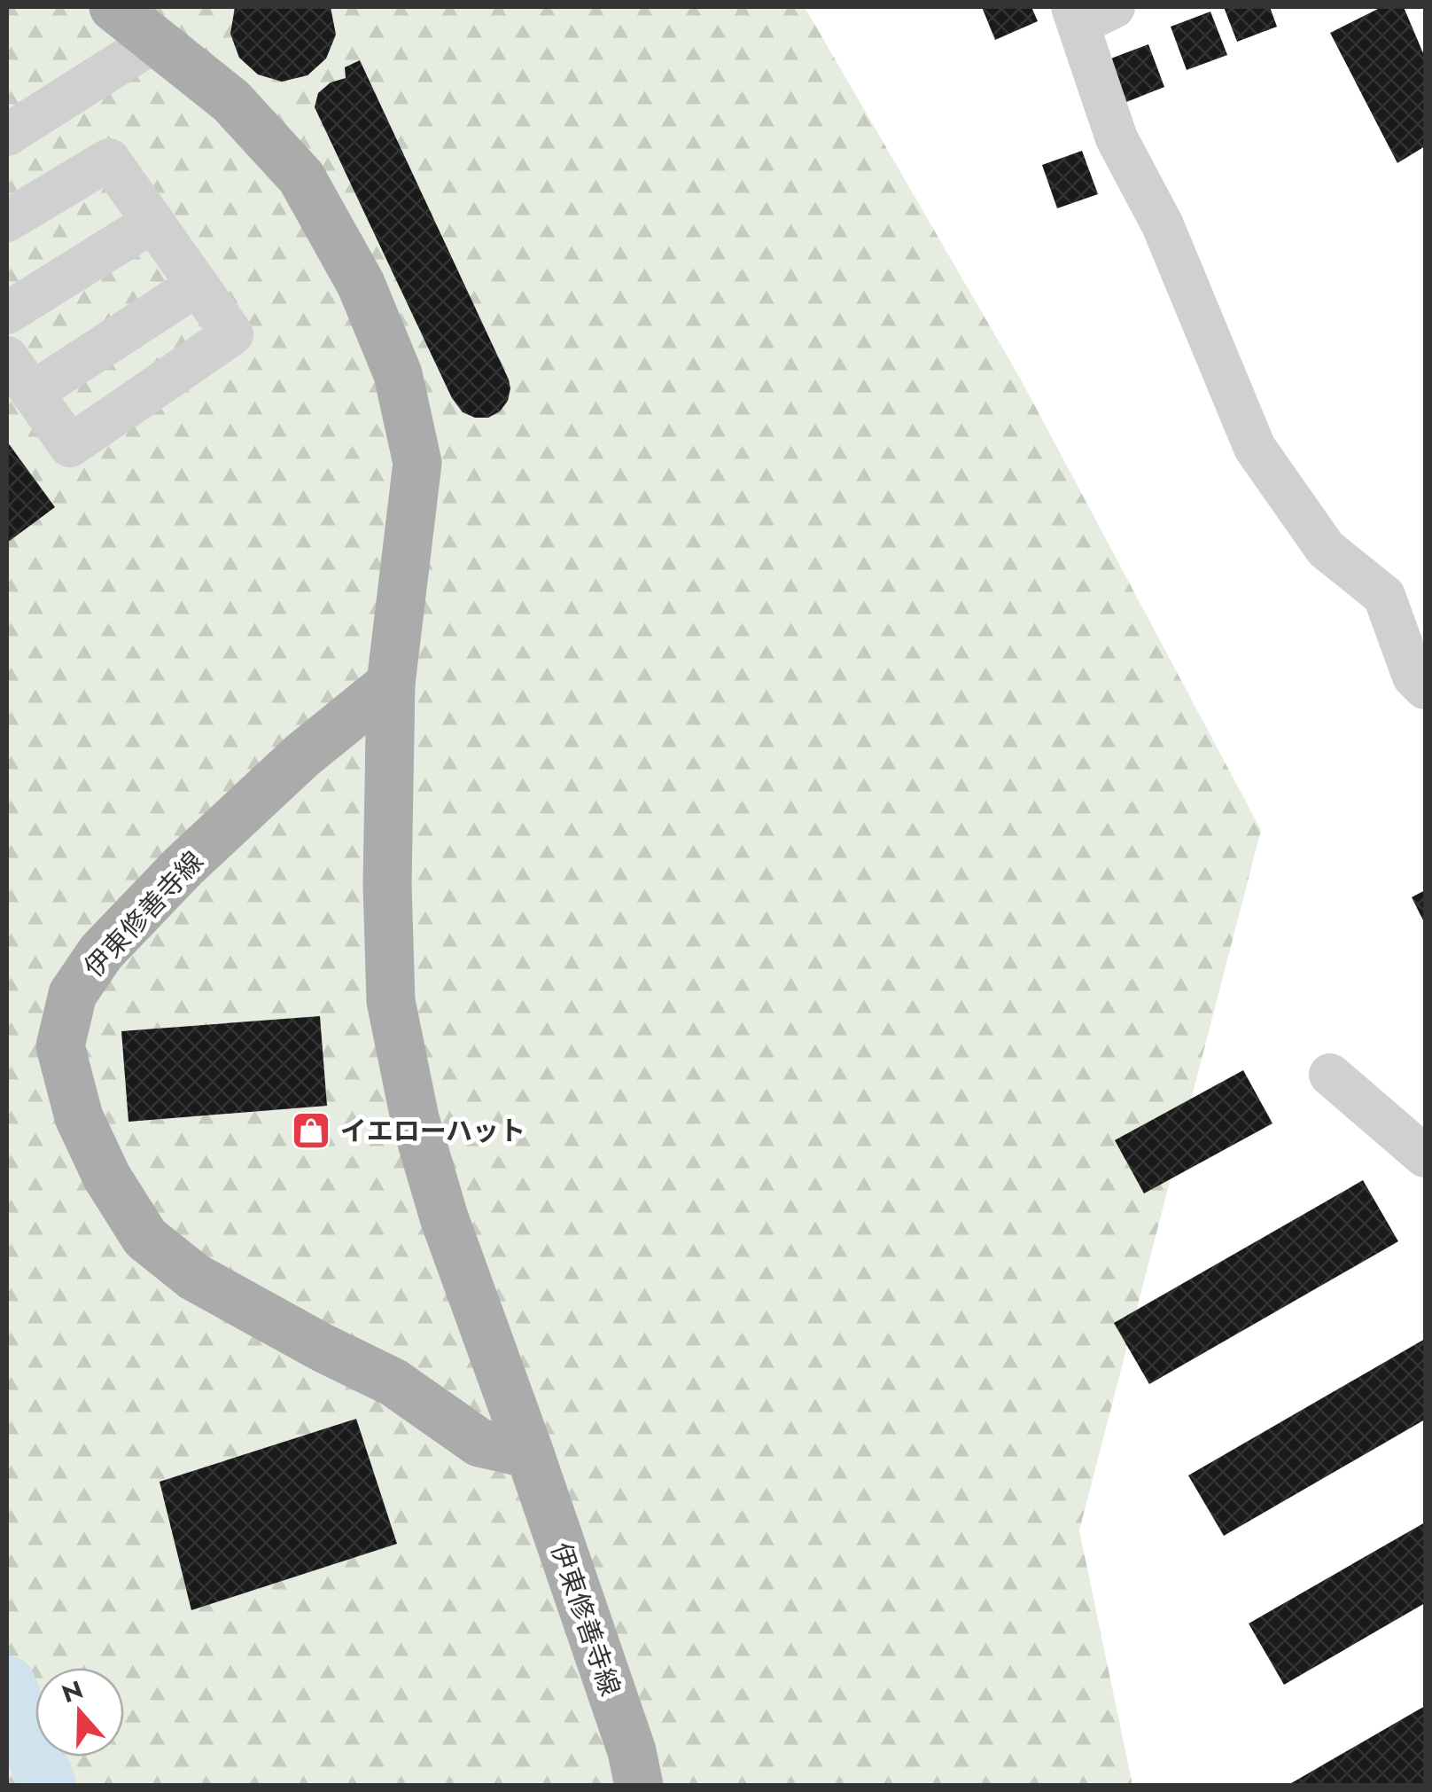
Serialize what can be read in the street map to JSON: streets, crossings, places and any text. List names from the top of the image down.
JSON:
{
  "streets": {
    "main road": ["伊東修善寺線"]
  },
  "places": {
    "shop": ["イエローハット"]
  },
  "north": "top"
}
